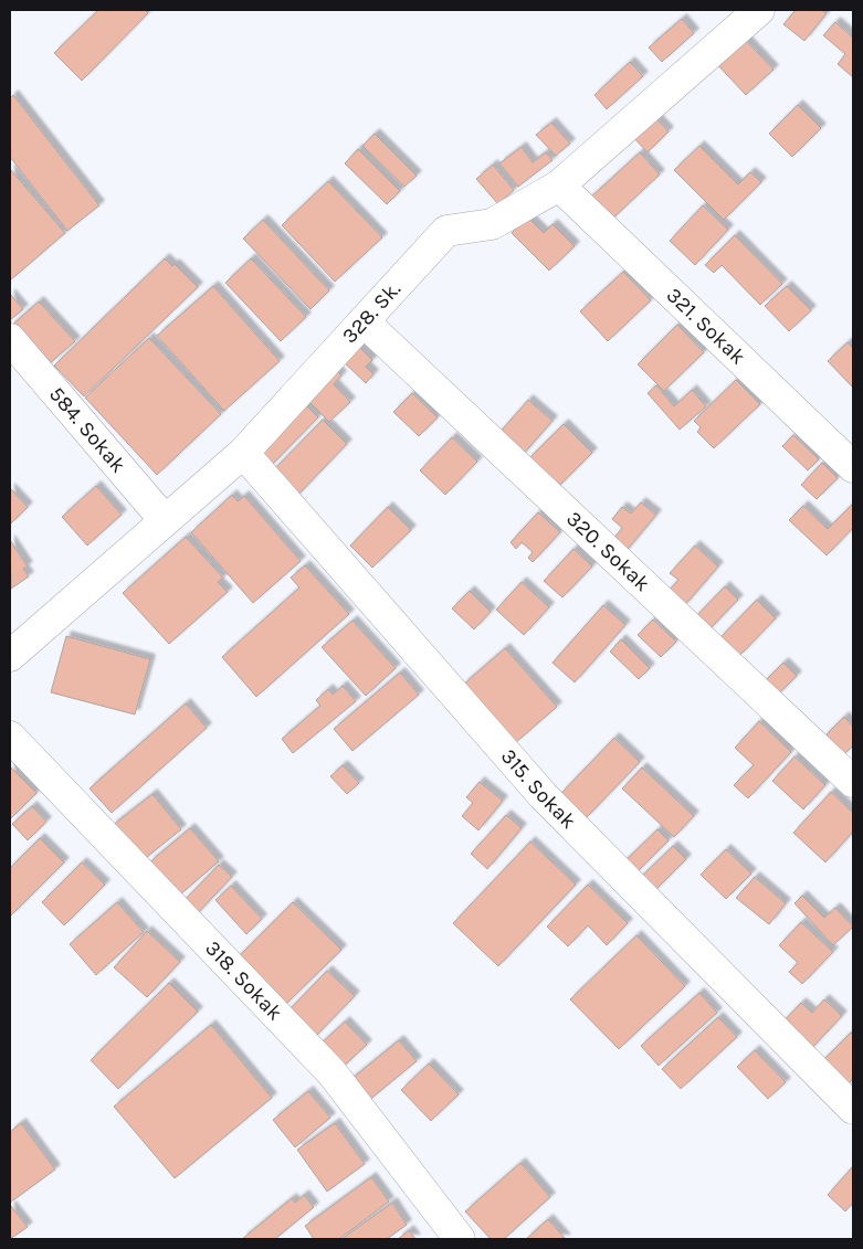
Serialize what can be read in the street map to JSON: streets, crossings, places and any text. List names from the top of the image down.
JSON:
{
  "streets": {
    "street": [
      "328. Sk.",
      "321. Sokak",
      "584. Sokak",
      "320. Sokak",
      "315. Sokak",
      "318. Sokak"
    ]
  },
  "crossings": [
    ["328. Sk.", "321. Sokak"],
    ["328. Sk.", "584. Sokak"],
    ["328. Sk.", "320. Sokak"],
    ["328. Sk.", "315. Sokak"]
  ]
}
